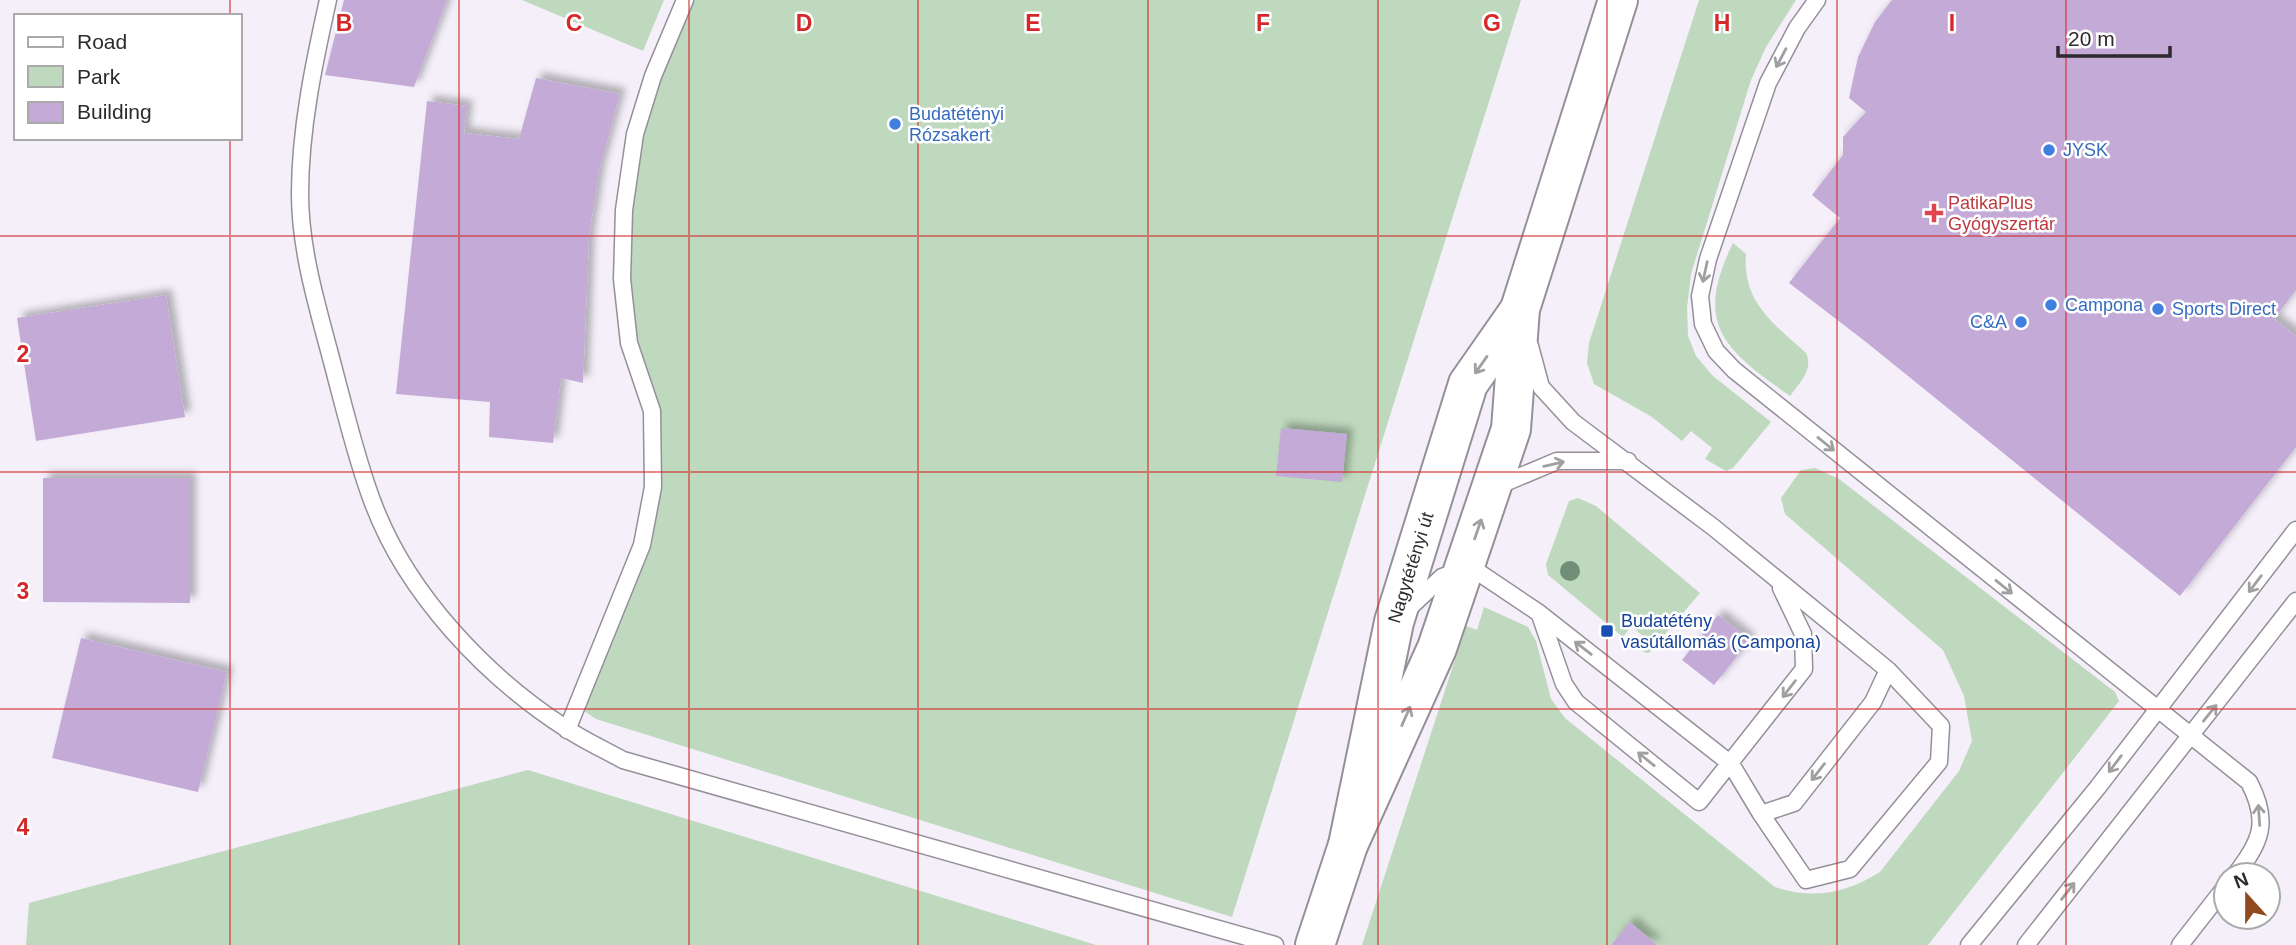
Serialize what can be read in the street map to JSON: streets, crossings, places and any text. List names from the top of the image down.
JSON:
{
  "streets": {
    "main road": ["Nagytétényi út"]
  },
  "places": {
    "other": [
      "Budatétényi Rózsakert",
      "JYSK",
      "Campona",
      "Sports Direct",
      "C&A"
    ],
    "health": ["PatikaPlus Gyógyszertár"],
    "transit": ["Budatétény vasútállomás (Campona)"]
  },
  "legend": ["Road", "Park", "Building"],
  "scale_bar": "20 m",
  "north": "top",
  "grid": {
    "columns": [
      "B",
      "C",
      "D",
      "E",
      "F",
      "G",
      "H",
      "I"
    ],
    "rows": ["2", "3", "4"]
  }
}
